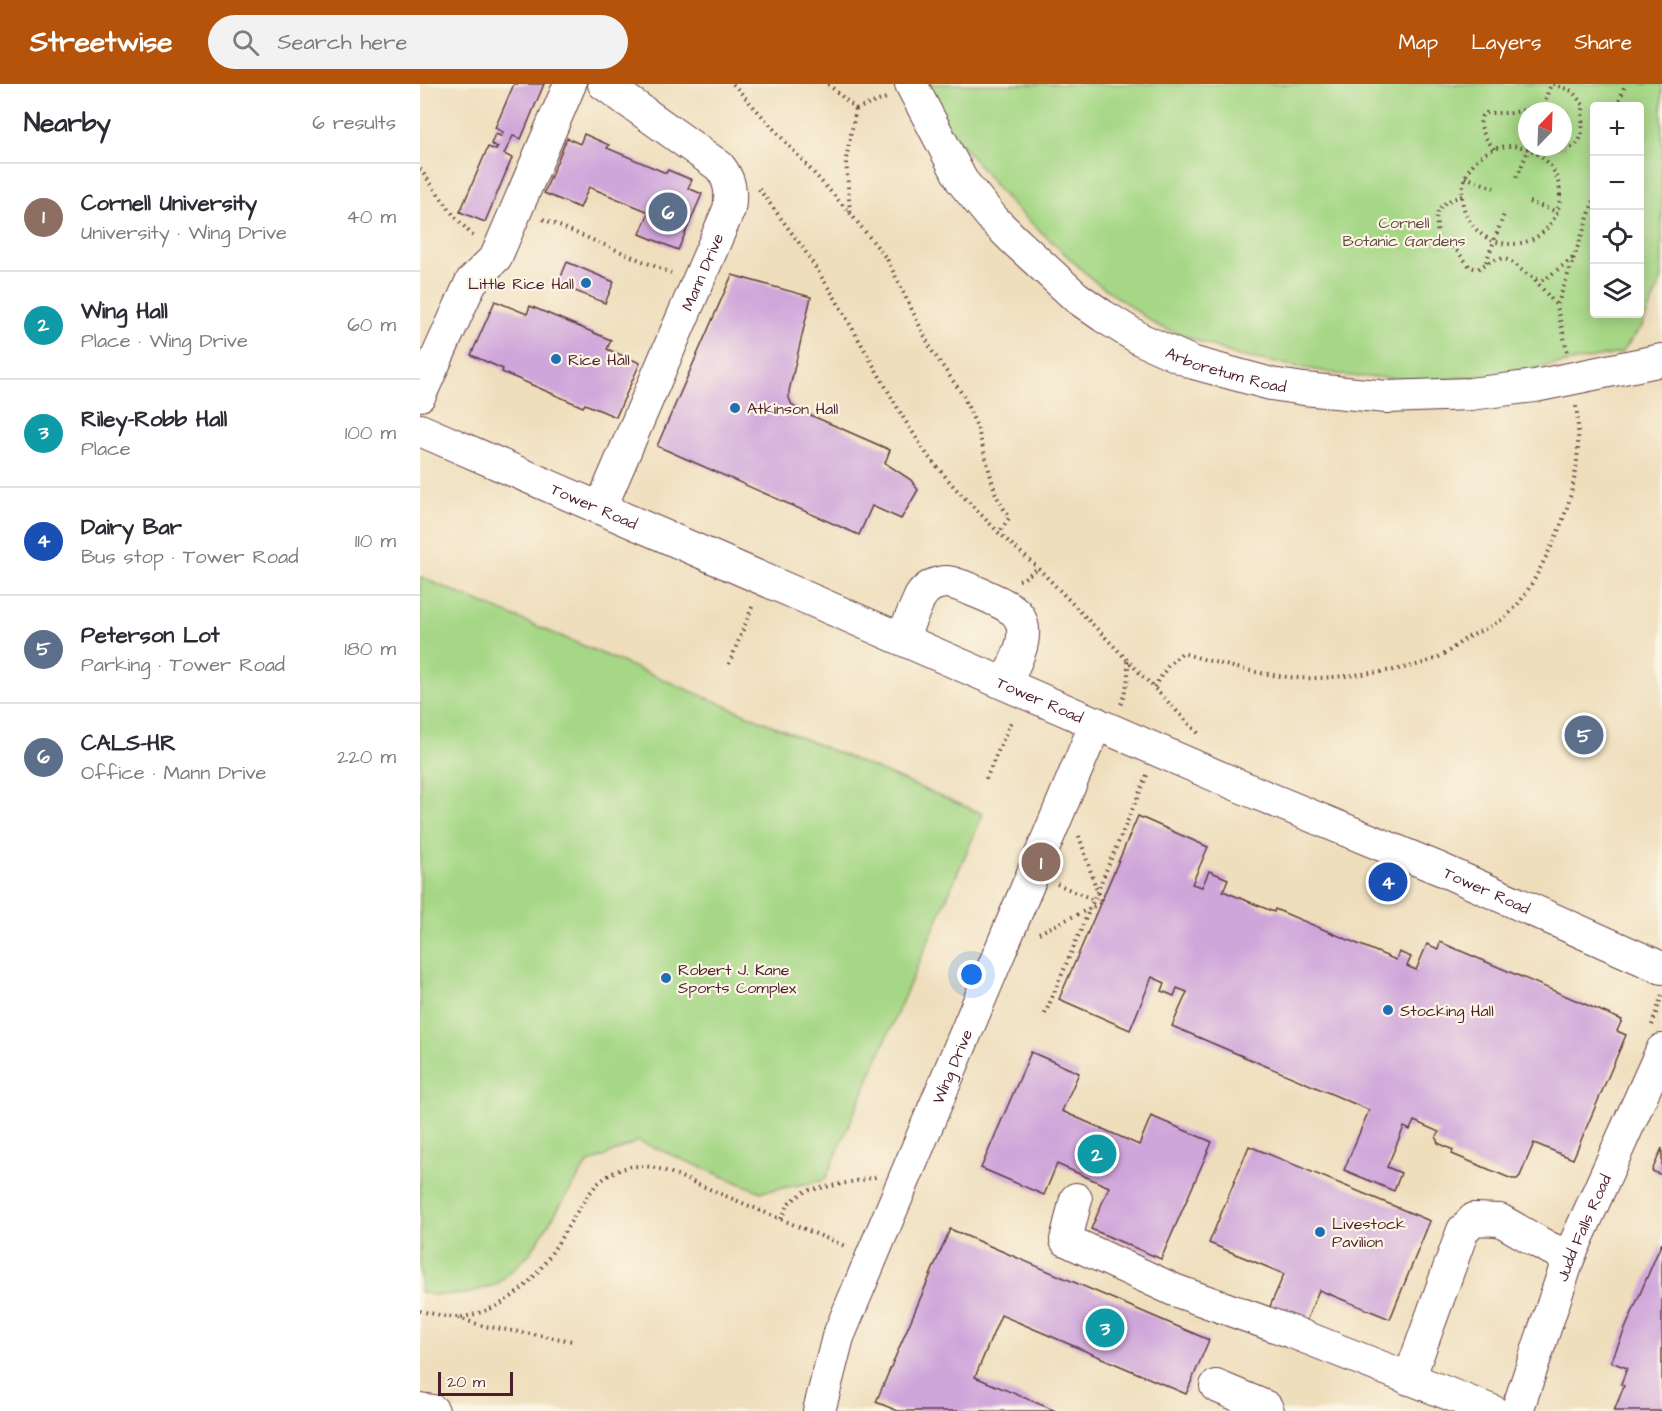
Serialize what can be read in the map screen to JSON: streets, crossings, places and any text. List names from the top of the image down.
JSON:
{
  "streets": {
    "street": [
      "Mann Drive",
      "Arboretum Road",
      "Tower Road",
      "Wing Drive",
      "Judd Falls Road"
    ]
  },
  "crossings": [
    ["Mann Drive", "Tower Road"],
    ["Tower Road", "Wing Drive"]
  ],
  "parks": ["Cornell Botanic Gardens"],
  "places": [
    "Little Rice Hall",
    "Rice Hall",
    "Atkinson Hall",
    "Robert J. Kane Sports Complex",
    "Stocking Hall",
    "Livestock Pavilion"
  ],
  "scale_bar": "20 m",
  "north": "top right",
  "page": {
    "header": "Streetwise",
    "search": "Search here",
    "nav": ["Map", "Layers", "Share"],
    "heading": ["Nearby", "6 results"],
    "map_buttons": ["+", "−"],
    "list": [
      {
        "mark": "1",
        "name": "Cornell University",
        "note": "University · Wing Drive",
        "value": "40 m"
      },
      {
        "mark": "2",
        "name": "Wing Hall",
        "note": "Place · Wing Drive",
        "value": "60 m"
      },
      {
        "mark": "3",
        "name": "Riley-Robb Hall",
        "note": "Place",
        "value": "100 m"
      },
      {
        "mark": "4",
        "name": "Dairy Bar",
        "note": "Bus stop · Tower Road",
        "value": "110 m"
      },
      {
        "mark": "5",
        "name": "Peterson Lot",
        "note": "Parking · Tower Road",
        "value": "180 m"
      },
      {
        "mark": "6",
        "name": "CALS-HR",
        "note": "Office · Mann Drive",
        "value": "220 m"
      }
    ],
    "pins": [
      "6",
      "5",
      "1",
      "4",
      "2",
      "3"
    ],
    "scale": "20 m"
  }
}
